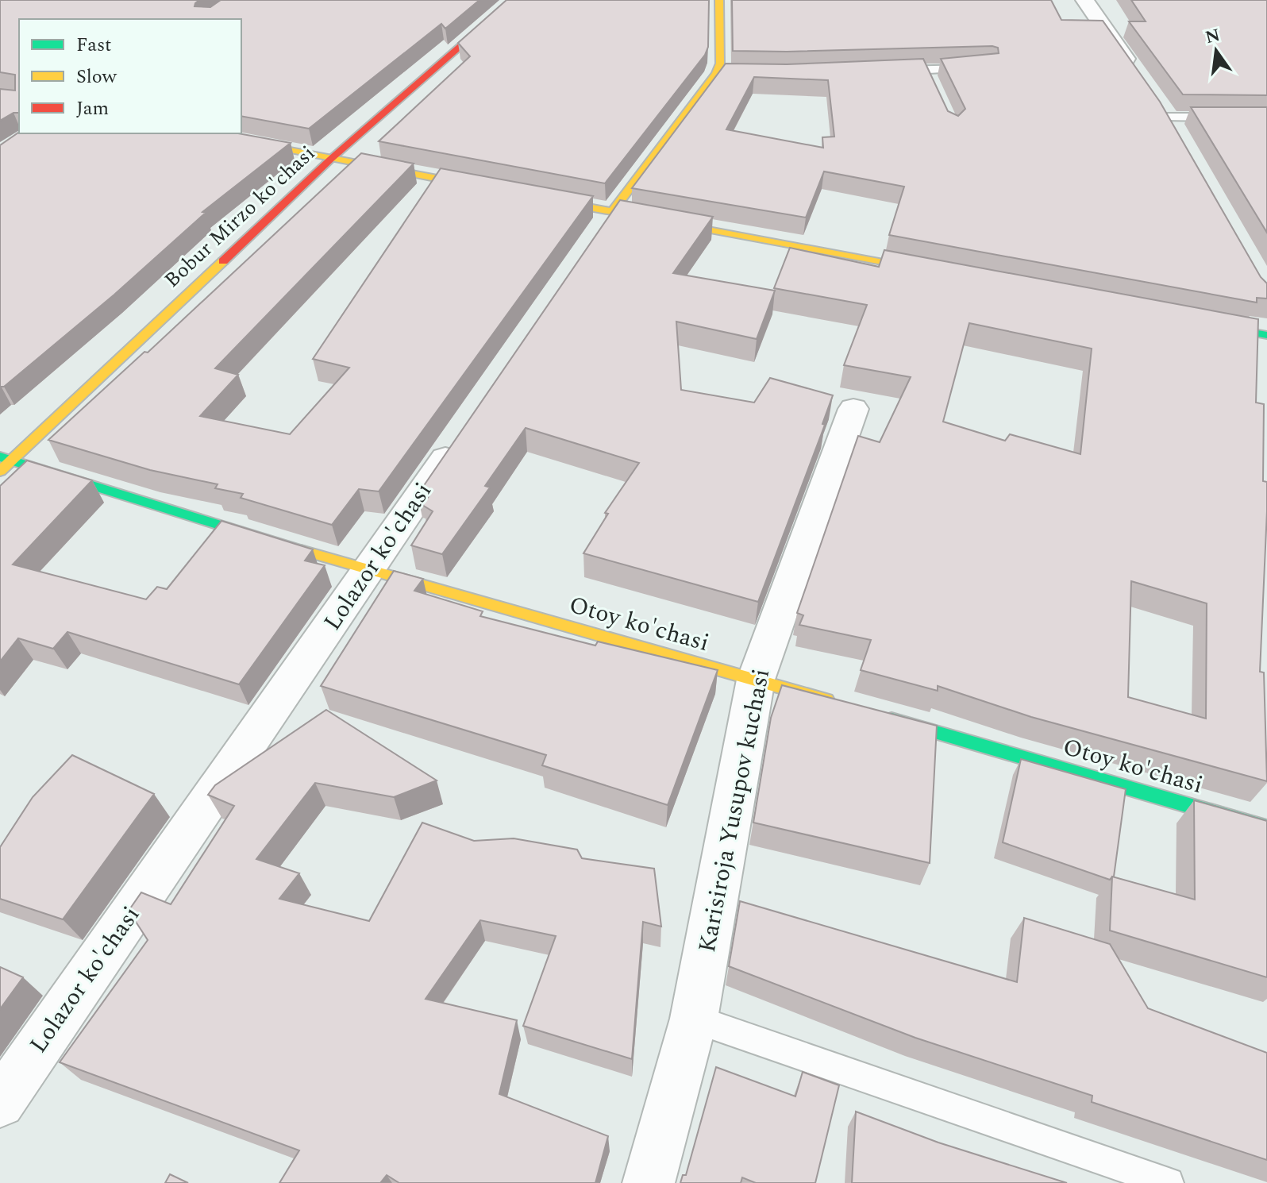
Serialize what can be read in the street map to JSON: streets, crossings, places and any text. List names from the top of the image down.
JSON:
{
  "streets": {
    "street": [
      "Bobur Mirzo ko'chasi",
      "Lolazor ko'chasi",
      "Otoy ko'chasi",
      "Karisiroja Yusupov kuchasi"
    ]
  },
  "crossings": [
    ["Bobur Mirzo ko'chasi", "Otoy ko'chasi"],
    ["Lolazor ko'chasi", "Otoy ko'chasi"],
    ["Otoy ko'chasi", "Karisiroja Yusupov kuchasi"]
  ],
  "legend": ["Fast", "Slow", "Jam"],
  "north": "top"
}
